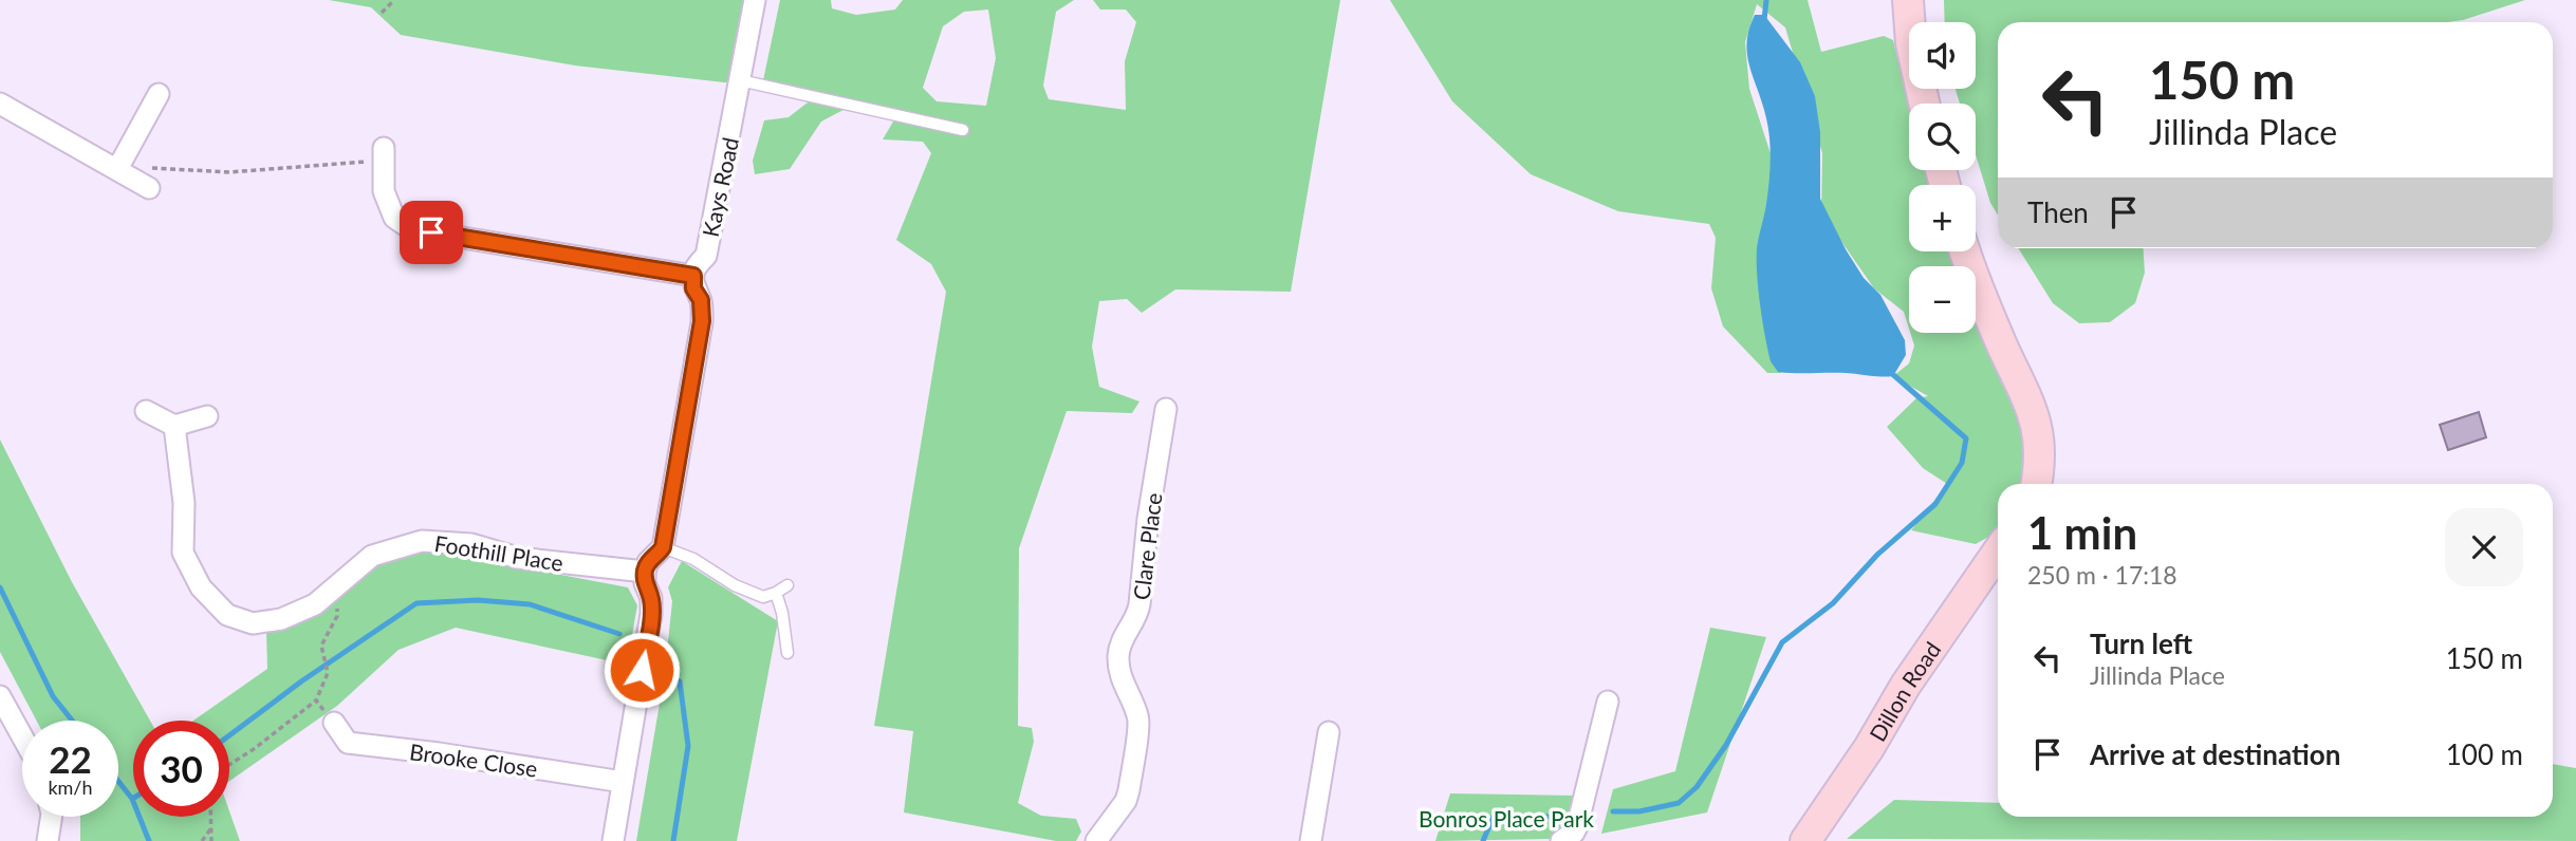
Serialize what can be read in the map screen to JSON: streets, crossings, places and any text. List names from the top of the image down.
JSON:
{
  "streets": {
    "main road": ["Dillon Road"],
    "street": [
      "Kays Road",
      "Clare Place",
      "Foothill Place",
      "Brooke Close"
    ]
  },
  "parks": ["Bonros Place Park"],
  "page": {
    "map_buttons": ["+", "−"],
    "turn": ["150 m", "Jillinda Place"],
    "then": "Then",
    "heading": ["1 min", "250 m · 17:18"],
    "list": [
      {
        "name": "Turn left",
        "note": "Jillinda Place",
        "value": "150 m"
      },
      {
        "name": "Arrive at destination",
        "value": "100 m"
      }
    ],
    "speed": "22 km/h",
    "limit": "30"
  }
}
